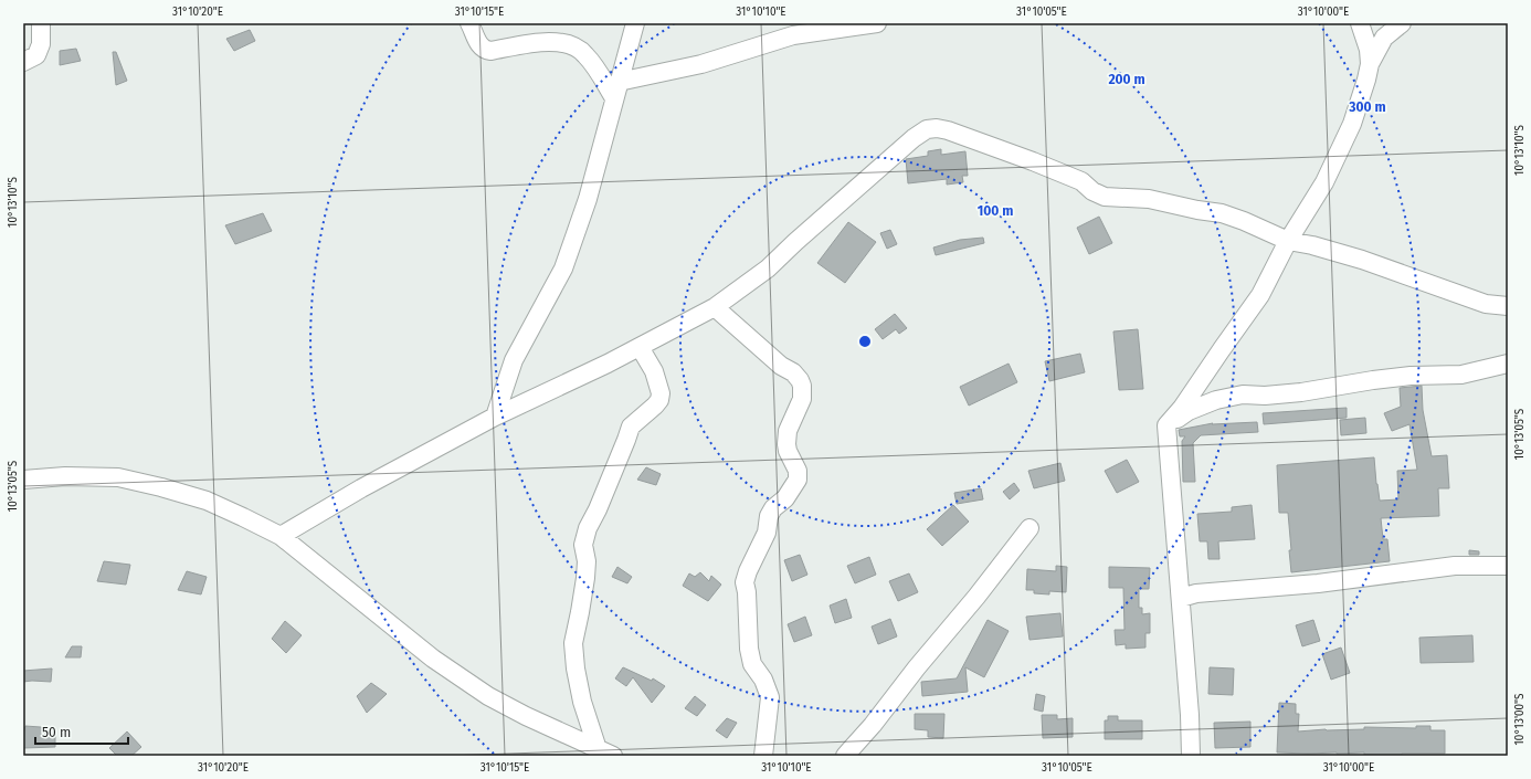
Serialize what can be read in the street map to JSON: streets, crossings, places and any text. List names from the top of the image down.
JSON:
{
  "scale_bar": "50 m",
  "coordinates": [
    "31°10'20\"E",
    "31°10'15\"E",
    "31°10'10\"E",
    "31°10'05\"E",
    "31°10'00\"E",
    "10°13'10\"S",
    "10°13'05\"S",
    "10°13'00\"S"
  ],
  "rings": ["200 m", "300 m", "100 m"]
}
